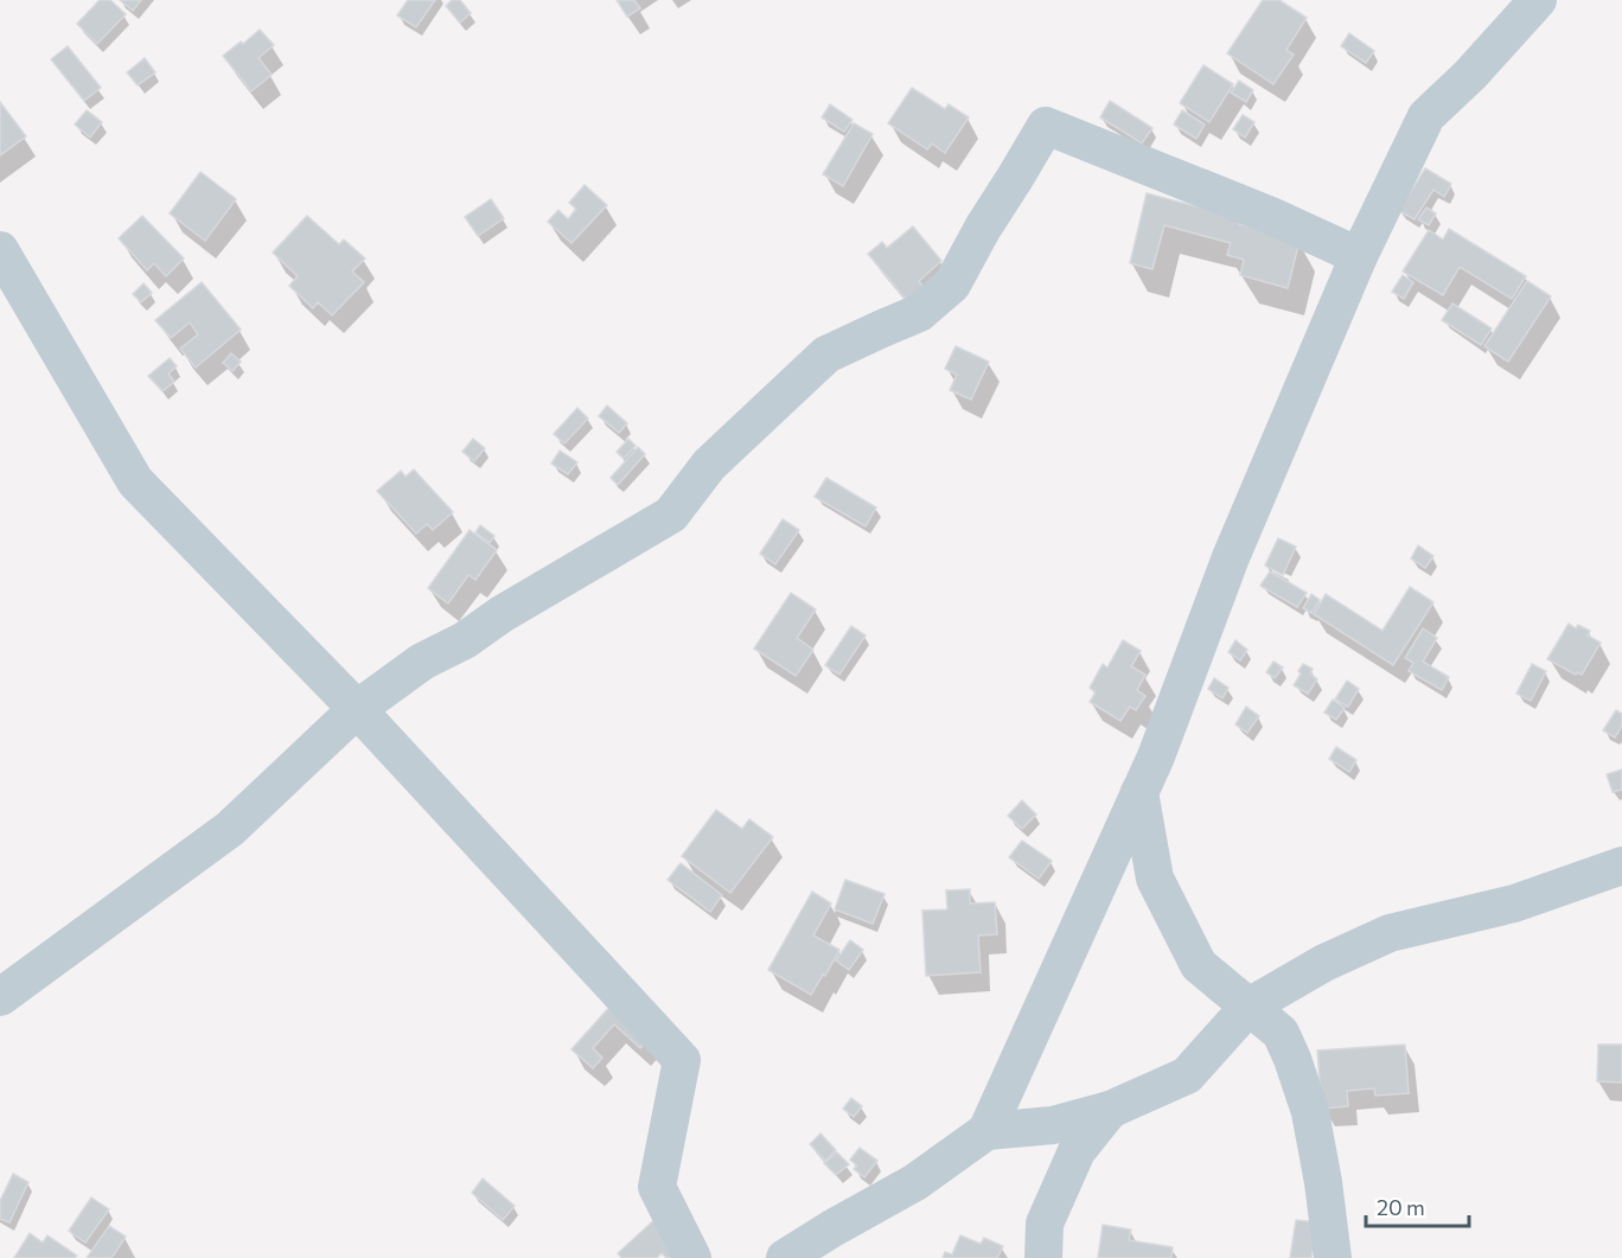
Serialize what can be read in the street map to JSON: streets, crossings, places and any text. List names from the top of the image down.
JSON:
{
  "scale_bar": "20 m"
}
